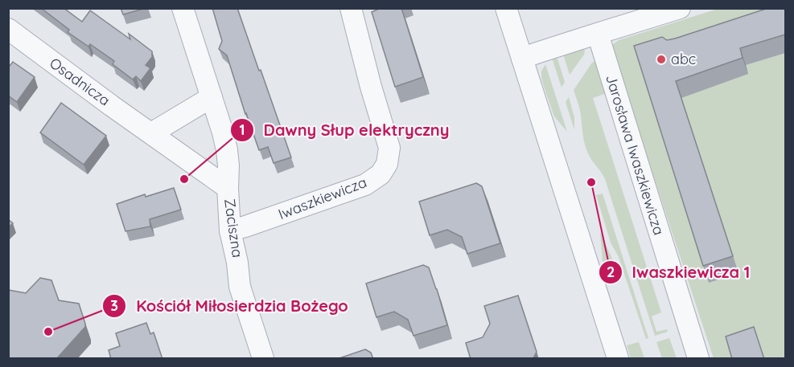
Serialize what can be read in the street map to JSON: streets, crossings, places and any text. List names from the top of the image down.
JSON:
{
  "streets": {
    "street": [
      "Osadnicza",
      "Jarosława Iwaszkiewicza",
      "Iwaszkiewicza",
      "Zaciszna"
    ]
  },
  "crossings": [
    ["Osadnicza", "Zaciszna"],
    ["Iwaszkiewicza", "Zaciszna"]
  ],
  "places": [
    "abc",
    "Dawny Słup elektryczny",
    "Iwaszkiewicza 1",
    "Kościół Miłosierdzia Bożego"
  ]
}
